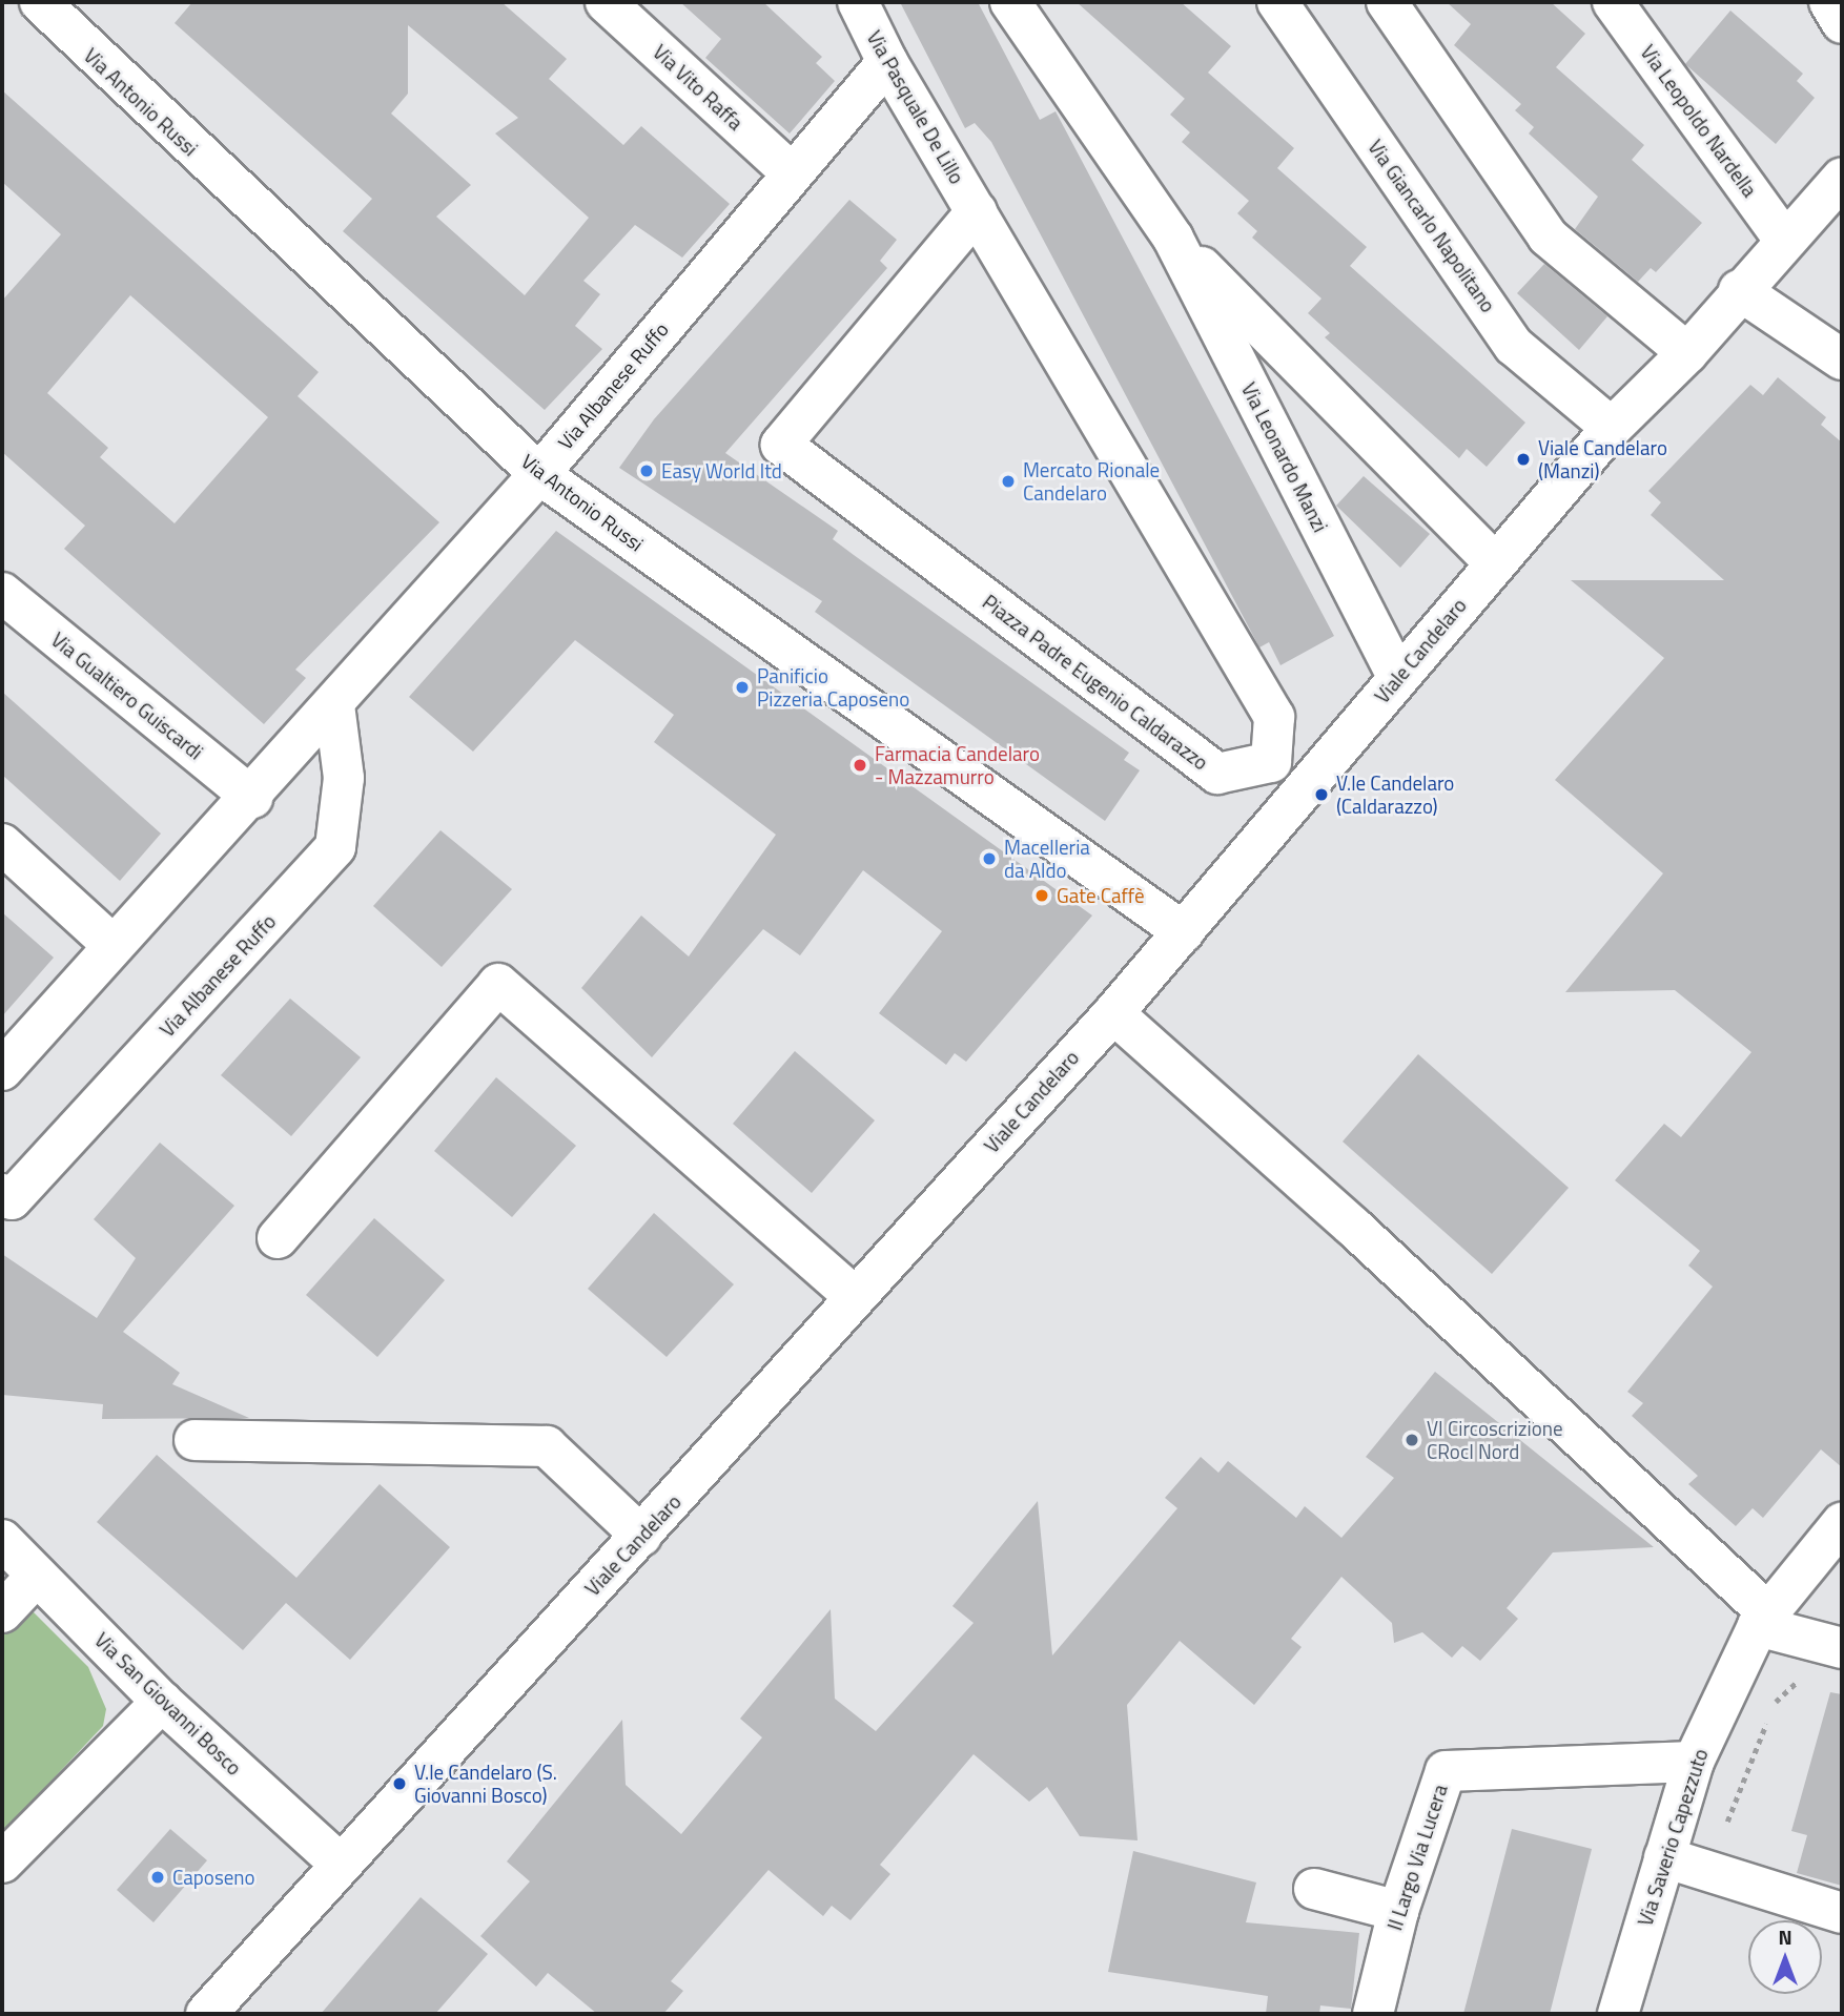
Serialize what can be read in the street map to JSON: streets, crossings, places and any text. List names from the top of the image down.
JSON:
{
  "streets": {
    "street": [
      "Via Vito Raffa",
      "Via Antonio Russi",
      "Via Pasquale De Lillo",
      "Via Leopoldo Nardella",
      "Via Giancarlo Napolitano",
      "Via Albanese Ruffo",
      "Via Leonardo Manzi",
      "Viale Candelaro",
      "Piazza Padre Eugenio Caldarazzo",
      "Via Gualtiero Guiscardi",
      "Via San Giovanni Bosco",
      "Via Saverio Capezzuto",
      "II Largo Via Lucera"
    ]
  },
  "crossings": [
    ["Via Vito Raffa", "Via Albanese Ruffo"],
    ["Via Antonio Russi", "Via Albanese Ruffo"],
    ["Via Antonio Russi", "Viale Candelaro"],
    ["Via Pasquale De Lillo", "Via Albanese Ruffo"],
    ["Via Pasquale De Lillo", "Piazza Padre Eugenio Caldarazzo"],
    ["Via Leopoldo Nardella", "Viale Candelaro"],
    ["Via Giancarlo Napolitano", "Viale Candelaro"],
    ["Via Albanese Ruffo", "Via Gualtiero Guiscardi"],
    ["Via Leonardo Manzi", "Viale Candelaro"],
    ["Viale Candelaro", "Via San Giovanni Bosco"],
    ["Via Saverio Capezzuto", "II Largo Via Lucera"]
  ],
  "places": [
    "Viale Candelaro (Manzi)",
    "Easy World ltd",
    "Mercato Rionale Candelaro",
    "Panificio Pizzeria Caposeno",
    "Farmacia Candelaro - Mazzamurro",
    "V.le Candelaro (Caldarazzo)",
    "Macelleria da Aldo",
    "Gate Caffè",
    "VI Circoscrizione CRocI Nord",
    "V.le Candelaro (S. Giovanni Bosco)",
    "Caposeno"
  ],
  "north": "top"
}
